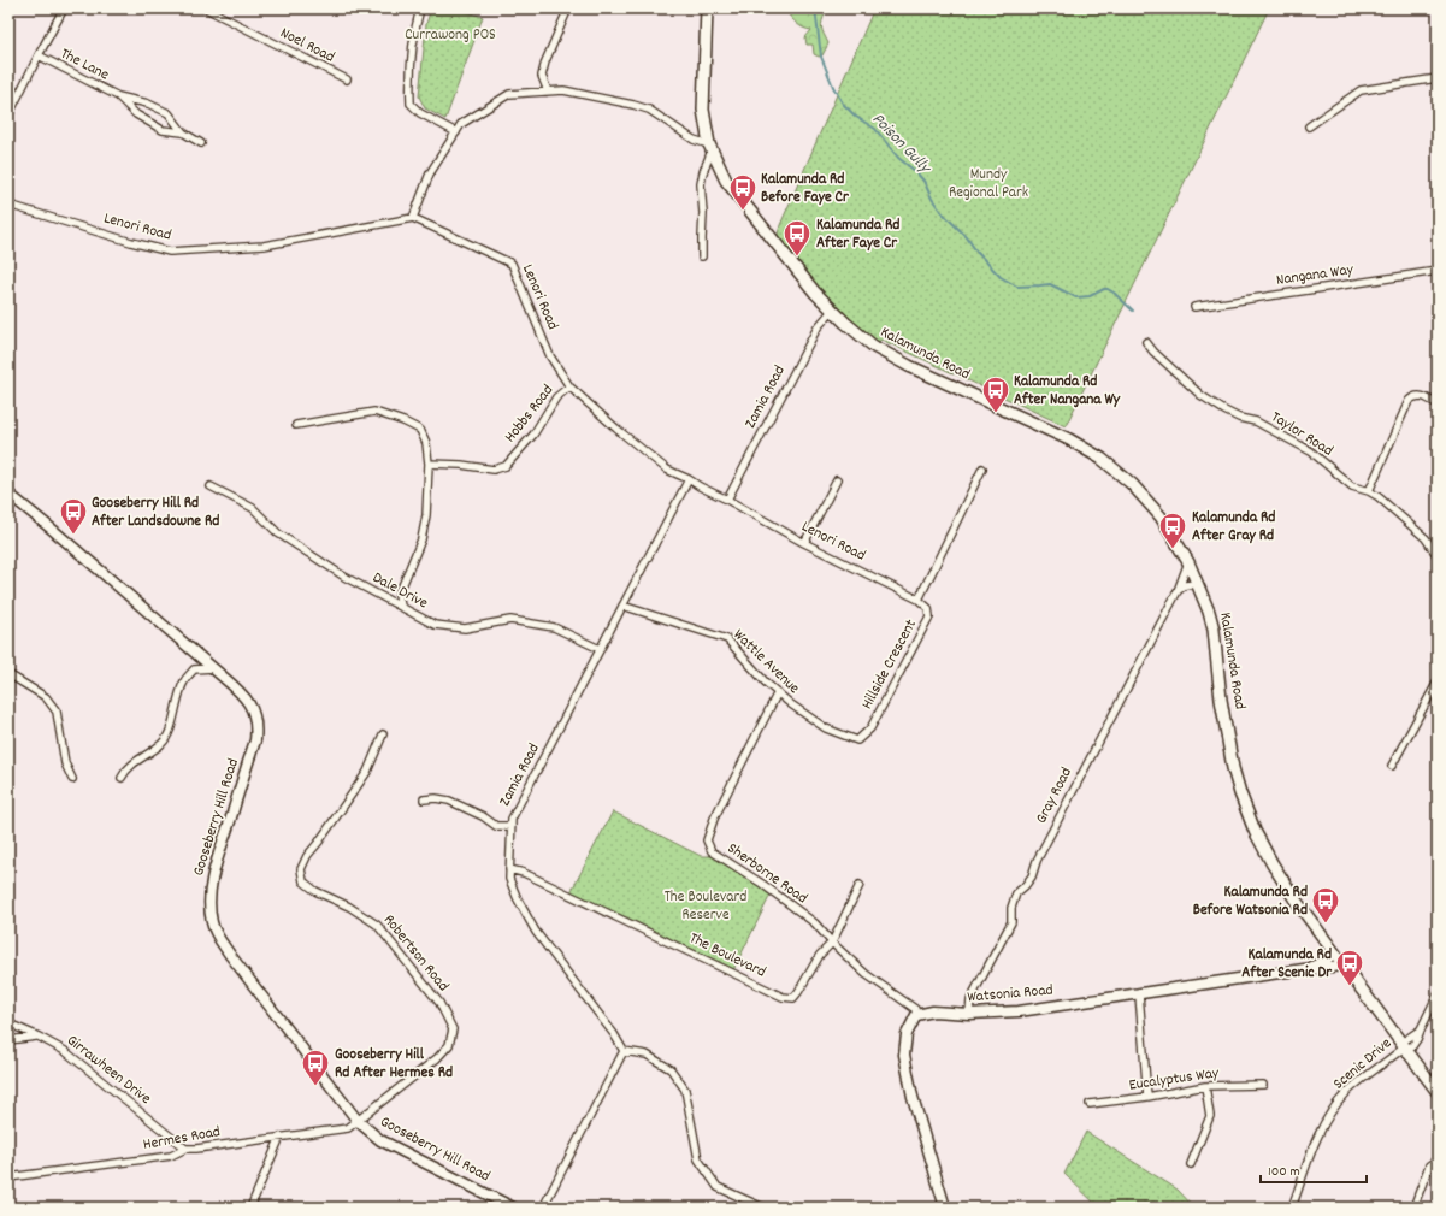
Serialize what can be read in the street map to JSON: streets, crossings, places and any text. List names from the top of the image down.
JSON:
{
  "streets": {
    "main road": ["Kalamunda Road"],
    "street": [
      "Noel Road",
      "The Lane",
      "Lenori Road",
      "Nangana Way",
      "Zamia Road",
      "Hobbs Road",
      "Taylor Road",
      "Dale Drive",
      "Wattle Avenue",
      "Hillside Crescent",
      "Gray Road",
      "Gooseberry Hill Road",
      "Sherborne Road",
      "Robertson Road",
      "The Boulevard",
      "Watsonia Road",
      "Scenic Drive",
      "Girrawheen Drive",
      "Eucalyptus Way",
      "Hermes Road"
    ]
  },
  "crossings": [
    ["Lenori Road", "Zamia Road"],
    ["Lenori Road", "Hobbs Road"],
    ["Lenori Road", "Hillside Crescent"],
    ["Kalamunda Road", "Zamia Road"],
    ["Kalamunda Road", "Gray Road"],
    ["Kalamunda Road", "Watsonia Road"],
    ["Kalamunda Road", "Scenic Drive"],
    ["Zamia Road", "Dale Drive"],
    ["Zamia Road", "Wattle Avenue"],
    ["Zamia Road", "The Boulevard"],
    ["Wattle Avenue", "Hillside Crescent"],
    ["Wattle Avenue", "Sherborne Road"],
    ["Gray Road", "Watsonia Road"],
    ["Gooseberry Hill Road", "Robertson Road"],
    ["Gooseberry Hill Road", "Hermes Road"],
    ["Sherborne Road", "The Boulevard"],
    ["Sherborne Road", "Watsonia Road"],
    ["Robertson Road", "Hermes Road"],
    ["Girrawheen Drive", "Hermes Road"]
  ],
  "water": ["Poison Gully"],
  "parks": ["Currawong POS", "Mundy Regional Park", "The Boulevard Reserve"],
  "places": {
    "bus stop": [
      "Kalamunda Rd Before Faye Cr",
      "Kalamunda Rd After Faye Cr",
      "Kalamunda Rd After Nangana Wy",
      "Gooseberry Hill Rd After Landsdowne Rd",
      "Kalamunda Rd After Gray Rd",
      "Kalamunda Rd Before Watsonia Rd",
      "Kalamunda Rd After Scenic Dr",
      "Gooseberry Hill Rd After Hermes Rd"
    ]
  },
  "scale_bar": "100 m"
}
